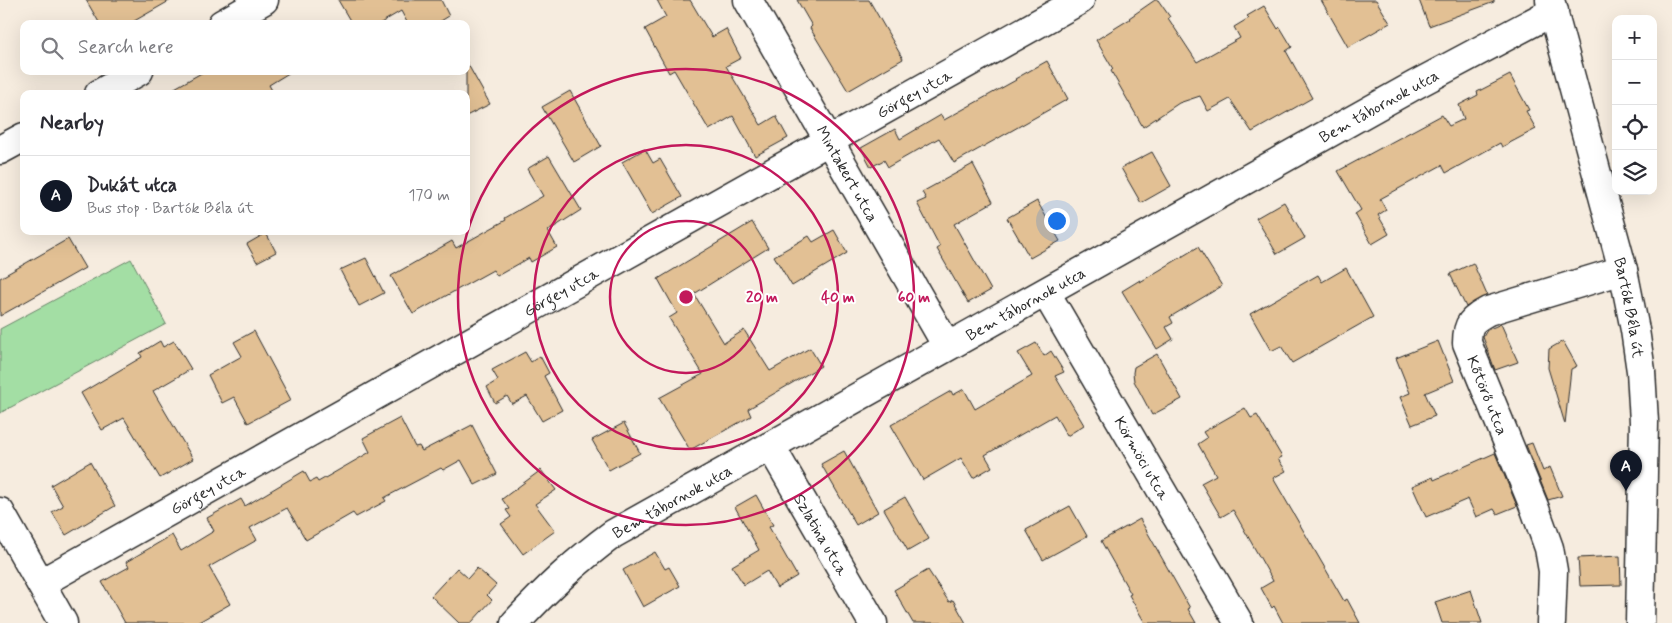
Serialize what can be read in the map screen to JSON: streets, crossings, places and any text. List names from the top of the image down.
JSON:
{
  "streets": {
    "street": [
      "Görgey utca",
      "Bem tábornok utca",
      "Mintakert utca",
      "Bartók Béla út",
      "Kőtörő utca",
      "Körmöci utca",
      "Szlatina utca"
    ]
  },
  "crossings": [
    ["Görgey utca", "Mintakert utca"],
    ["Bem tábornok utca", "Mintakert utca"],
    ["Bem tábornok utca", "Bartók Béla út"],
    ["Bem tábornok utca", "Körmöci utca"],
    ["Bem tábornok utca", "Szlatina utca"],
    ["Bartók Béla út", "Kőtörő utca"]
  ],
  "page": {
    "map_buttons": ["+", "−"],
    "search": "Search here",
    "heading": "Nearby",
    "list": [
      {
        "mark": "A",
        "name": "Dukát utca",
        "note": "Bus stop · Bartók Béla út",
        "value": "170 m"
      }
    ],
    "pins": "A"
  },
  "rings": ["20 m", "40 m", "60 m"]
}
